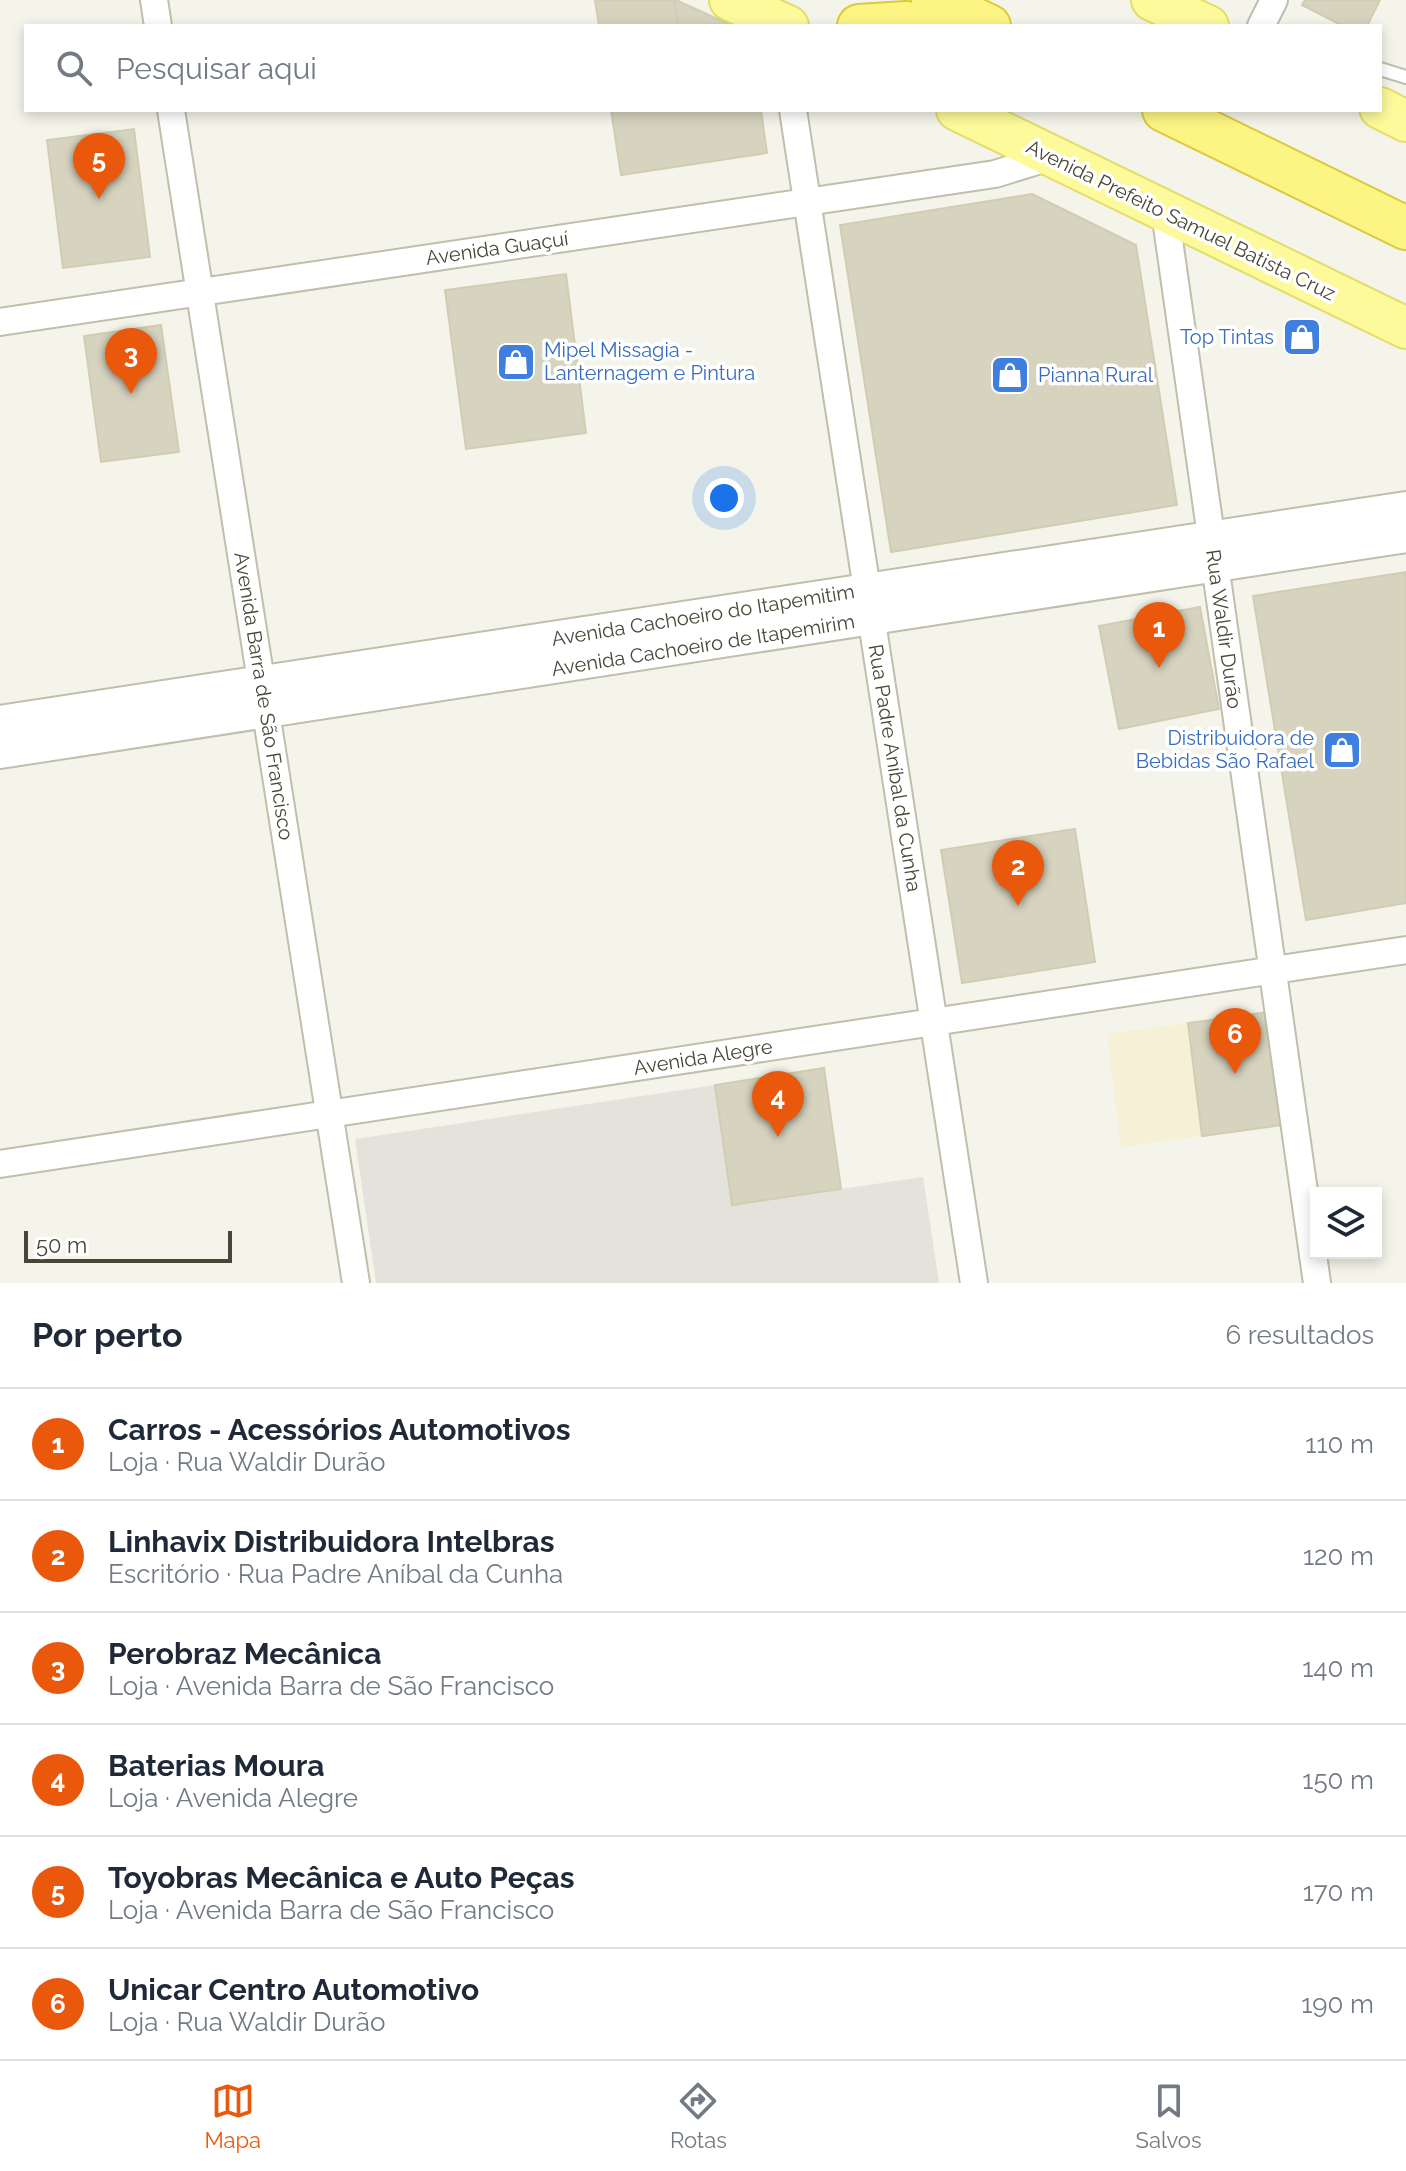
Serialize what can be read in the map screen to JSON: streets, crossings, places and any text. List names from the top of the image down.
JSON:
{
  "streets": {
    "main road": ["Avenida Prefeito Samuel Batista Cruz"],
    "street": [
      "Avenida Guaçuí",
      "Rua Waldir Durão",
      "Avenida Cachoeiro de Itapemirim",
      "Avenida Barra de São Francisco",
      "Rua Padre Aníbal da Cunha",
      "Avenida Alegre"
    ]
  },
  "crossings": [
    ["Avenida Prefeito Samuel Batista Cruz", "Avenida Guaçuí"],
    ["Avenida Prefeito Samuel Batista Cruz", "Rua Waldir Durão"],
    ["Avenida Guaçuí", "Avenida Barra de São Francisco"],
    ["Avenida Guaçuí", "Rua Padre Aníbal da Cunha"],
    ["Rua Waldir Durão", "Avenida Cachoeiro de Itapemirim"],
    ["Rua Waldir Durão", "Avenida Alegre"],
    ["Avenida Cachoeiro de Itapemirim", "Avenida Barra de São Francisco"],
    ["Avenida Cachoeiro de Itapemirim", "Rua Padre Aníbal da Cunha"],
    ["Avenida Barra de São Francisco", "Avenida Alegre"],
    ["Rua Padre Aníbal da Cunha", "Avenida Alegre"]
  ],
  "places": {
    "shop": [
      "Top Tintas",
      "Mipel Missagia - Lanternagem e Pintura",
      "Pianna Rural",
      "Distribuidora de Bebidas São Rafael"
    ]
  },
  "scale_bar": "50 m",
  "page": {
    "search": "Pesquisar aqui",
    "pins": [
      "5",
      "3",
      "1",
      "2",
      "6",
      "4"
    ],
    "scale": "50 m",
    "heading": ["Por perto", "6 resultados"],
    "list": [
      {
        "mark": "1",
        "name": "Carros - Acessórios Automotivos",
        "note": "Loja · Rua Waldir Durão",
        "value": "110 m"
      },
      {
        "mark": "2",
        "name": "Linhavix Distribuidora Intelbras",
        "note": "Escritório · Rua Padre Aníbal da Cunha",
        "value": "120 m"
      },
      {
        "mark": "3",
        "name": "Perobraz Mecânica",
        "note": "Loja · Avenida Barra de São Francisco",
        "value": "140 m"
      },
      {
        "mark": "4",
        "name": "Baterias Moura",
        "note": "Loja · Avenida Alegre",
        "value": "150 m"
      },
      {
        "mark": "5",
        "name": "Toyobras Mecânica e Auto Peças",
        "note": "Loja · Avenida Barra de São Francisco",
        "value": "170 m"
      },
      {
        "mark": "6",
        "name": "Unicar Centro Automotivo",
        "note": "Loja · Rua Waldir Durão",
        "value": "190 m"
      }
    ],
    "nav": ["Mapa", "Rotas", "Salvos"]
  }
}
